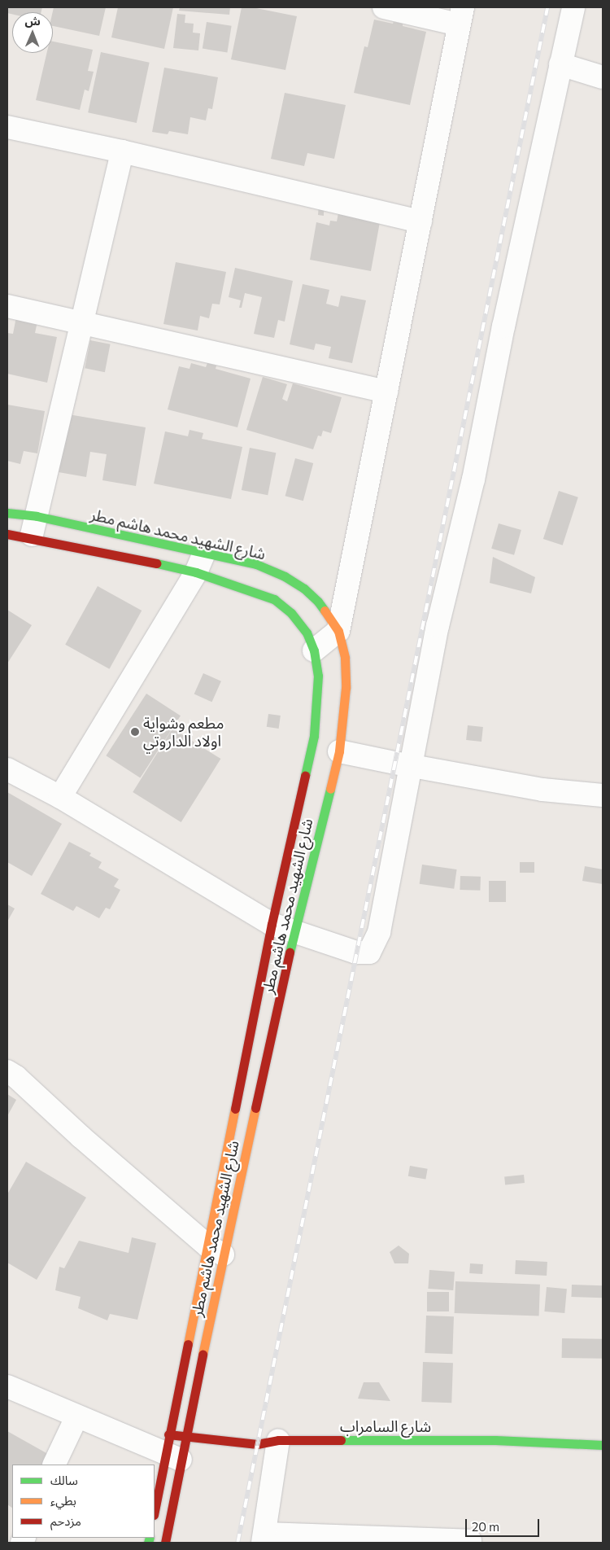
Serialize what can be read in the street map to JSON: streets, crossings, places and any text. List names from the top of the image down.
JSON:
{
  "streets": {
    "main road": ["شارع الشهيد محمد هاشم مطر", "شارع السامراب"]
  },
  "crossings": [
    ["شارع الشهيد محمد هاشم مطر", "شارع السامراب"]
  ],
  "places": ["مطعم وشواية اولاد الداروتي"],
  "legend": ["سالك", "بطيء", "مزدحم"],
  "scale_bar": "20 m",
  "north": "top"
}
